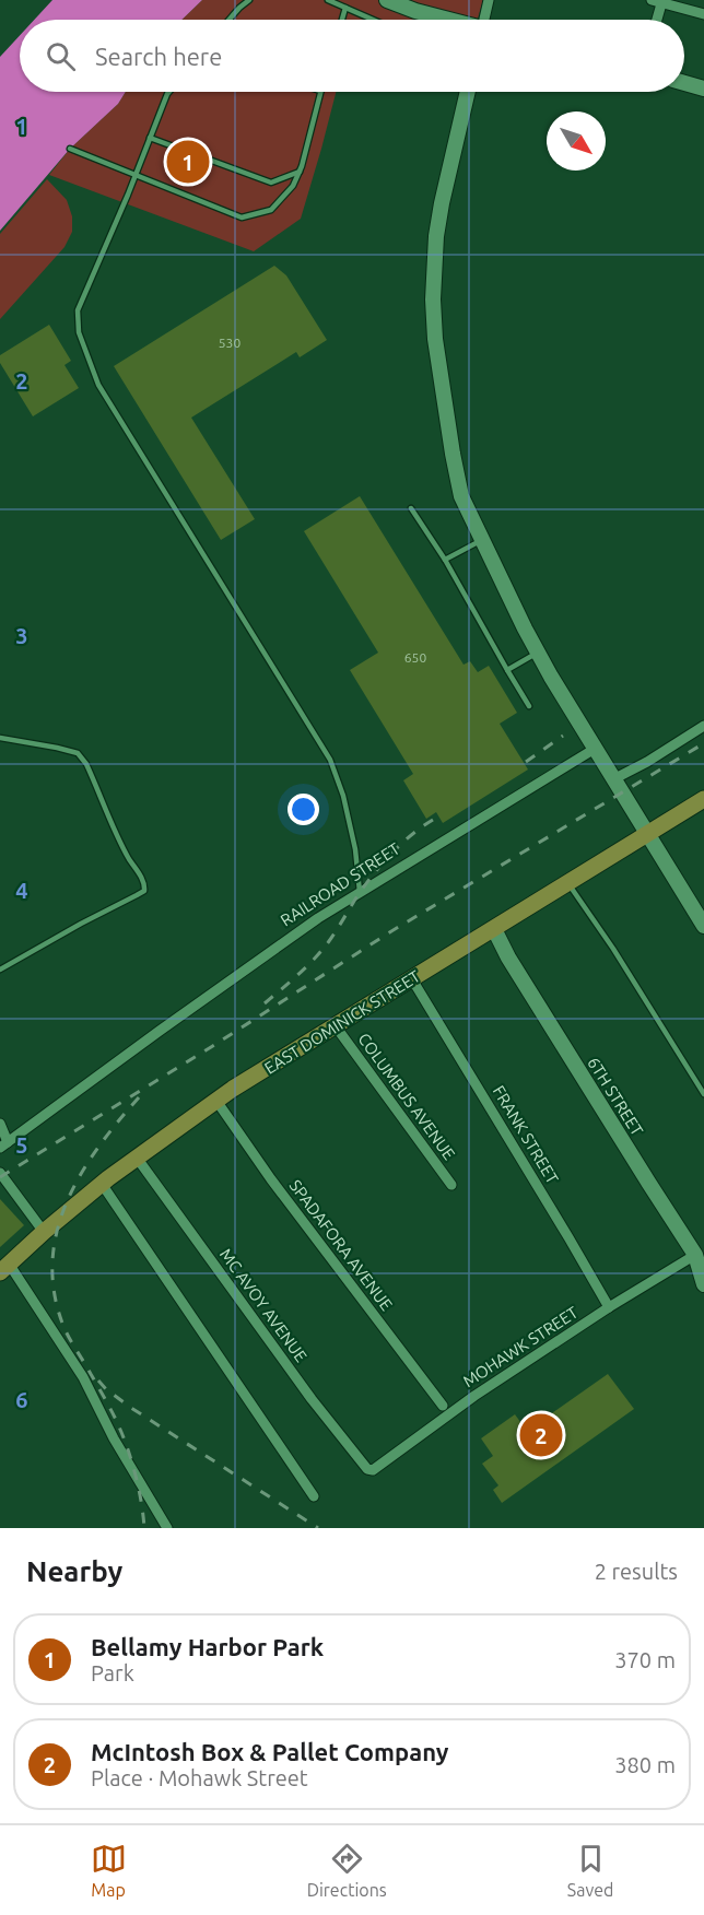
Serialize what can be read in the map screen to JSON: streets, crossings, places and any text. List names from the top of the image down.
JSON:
{
  "streets": {
    "main road": ["EAST DOMINICK STREET"],
    "street": [
      "RAILROAD STREET",
      "COLUMBUS AVENUE",
      "6TH STREET",
      "FRANK STREET",
      "SPADAFORA AVENUE",
      "MC AVOY AVENUE",
      "MOHAWK STREET"
    ]
  },
  "crossings": [
    ["EAST DOMINICK STREET", "COLUMBUS AVENUE"],
    ["EAST DOMINICK STREET", "6TH STREET"],
    ["EAST DOMINICK STREET", "FRANK STREET"],
    ["EAST DOMINICK STREET", "SPADAFORA AVENUE"],
    ["EAST DOMINICK STREET", "MC AVOY AVENUE"],
    ["6TH STREET", "MOHAWK STREET"],
    ["FRANK STREET", "MOHAWK STREET"],
    ["MC AVOY AVENUE", "MOHAWK STREET"]
  ],
  "house_numbers": ["530", "650"],
  "north": "bottom right",
  "page": {
    "search": "Search here",
    "pins": ["1", "2"],
    "heading": ["Nearby", "2 results"],
    "list": [
      {
        "mark": "1",
        "name": "Bellamy Harbor Park",
        "note": "Park",
        "value": "370 m"
      },
      {
        "mark": "2",
        "name": "McIntosh Box & Pallet Company",
        "note": "Place · Mohawk Street",
        "value": "380 m"
      }
    ],
    "nav": ["Map", "Directions", "Saved"]
  },
  "grid": {
    "rows": [
      "1",
      "2",
      "3",
      "4",
      "5",
      "6"
    ]
  }
}
